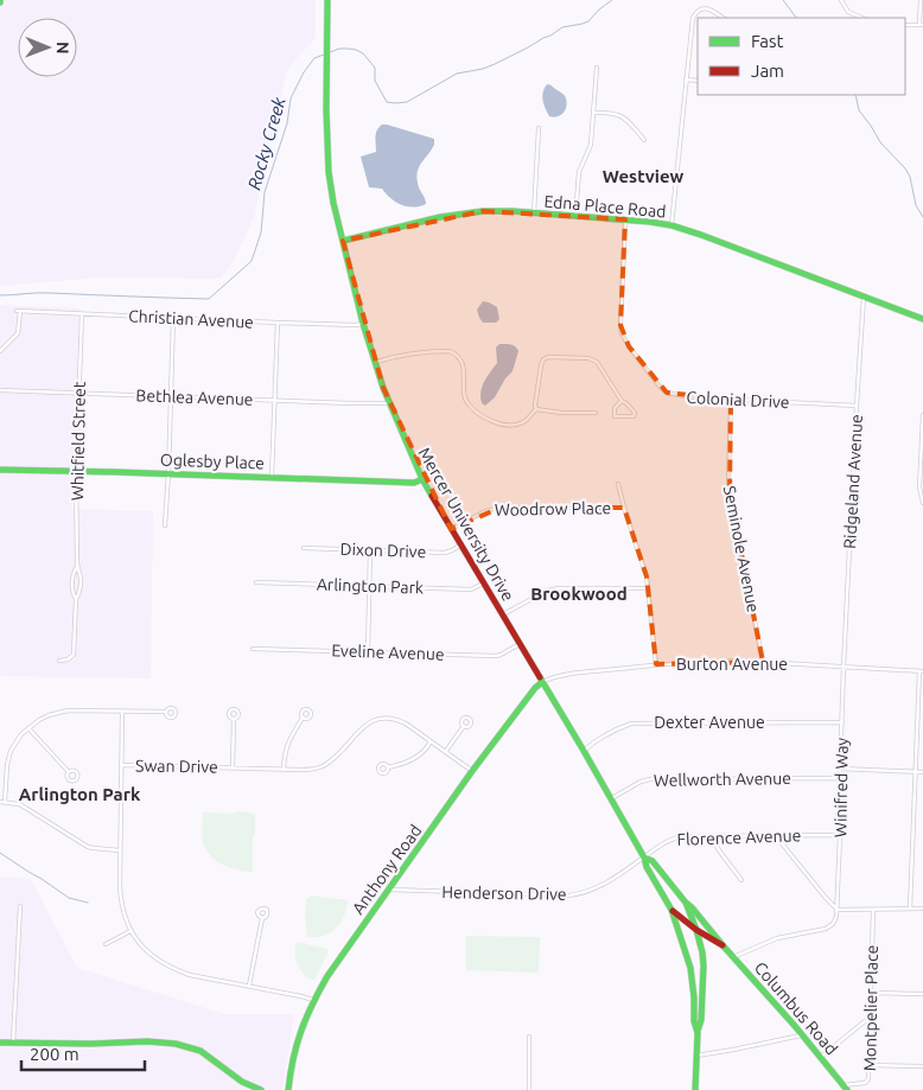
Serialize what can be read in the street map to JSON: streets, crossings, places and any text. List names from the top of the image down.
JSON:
{
  "streets": {
    "street": [
      "Edna Place Road",
      "Christian Avenue",
      "Bethlea Avenue",
      "Colonial Drive",
      "Whitfield Street",
      "Oglesby Place",
      "Ridgeland Avenue",
      "Woodrow Place",
      "Mercer University Drive",
      "Seminole Avenue",
      "Dixon Drive",
      "Arlington Park",
      "Eveline Avenue",
      "Burton Avenue",
      "Dexter Avenue",
      "Swan Drive",
      "Wellworth Avenue",
      "Winifred Way",
      "Florence Avenue",
      "Anthony Road",
      "Henderson Drive",
      "Columbus Road",
      "Montpelier Place"
    ]
  },
  "crossings": [
    ["Edna Place Road", "Colonial Drive"],
    ["Edna Place Road", "Ridgeland Avenue"],
    ["Edna Place Road", "Mercer University Drive"],
    ["Christian Avenue", "Whitfield Street"],
    ["Christian Avenue", "Mercer University Drive"],
    ["Bethlea Avenue", "Whitfield Street"],
    ["Bethlea Avenue", "Mercer University Drive"],
    ["Colonial Drive", "Ridgeland Avenue"],
    ["Colonial Drive", "Seminole Avenue"],
    ["Whitfield Street", "Oglesby Place"],
    ["Oglesby Place", "Mercer University Drive"],
    ["Ridgeland Avenue", "Burton Avenue"],
    ["Ridgeland Avenue", "Winifred Way"],
    ["Woodrow Place", "Mercer University Drive"],
    ["Mercer University Drive", "Dixon Drive"],
    ["Mercer University Drive", "Arlington Park"],
    ["Mercer University Drive", "Eveline Avenue"],
    ["Mercer University Drive", "Burton Avenue"],
    ["Mercer University Drive", "Dexter Avenue"],
    ["Mercer University Drive", "Wellworth Avenue"],
    ["Mercer University Drive", "Florence Avenue"],
    ["Mercer University Drive", "Anthony Road"],
    ["Mercer University Drive", "Henderson Drive"],
    ["Mercer University Drive", "Columbus Road"],
    ["Seminole Avenue", "Burton Avenue"],
    ["Burton Avenue", "Winifred Way"],
    ["Burton Avenue", "Anthony Road"],
    ["Dexter Avenue", "Winifred Way"],
    ["Swan Drive", "Anthony Road"],
    ["Wellworth Avenue", "Winifred Way"],
    ["Winifred Way", "Florence Avenue"],
    ["Florence Avenue", "Henderson Drive"],
    ["Anthony Road", "Henderson Drive"],
    ["Columbus Road", "Montpelier Place"]
  ],
  "districts": ["Westview", "Brookwood", "Arlington Park"],
  "water": ["Rocky Creek"],
  "legend": ["Fast", "Jam"],
  "scale_bar": "200 m",
  "north": "right"
}
